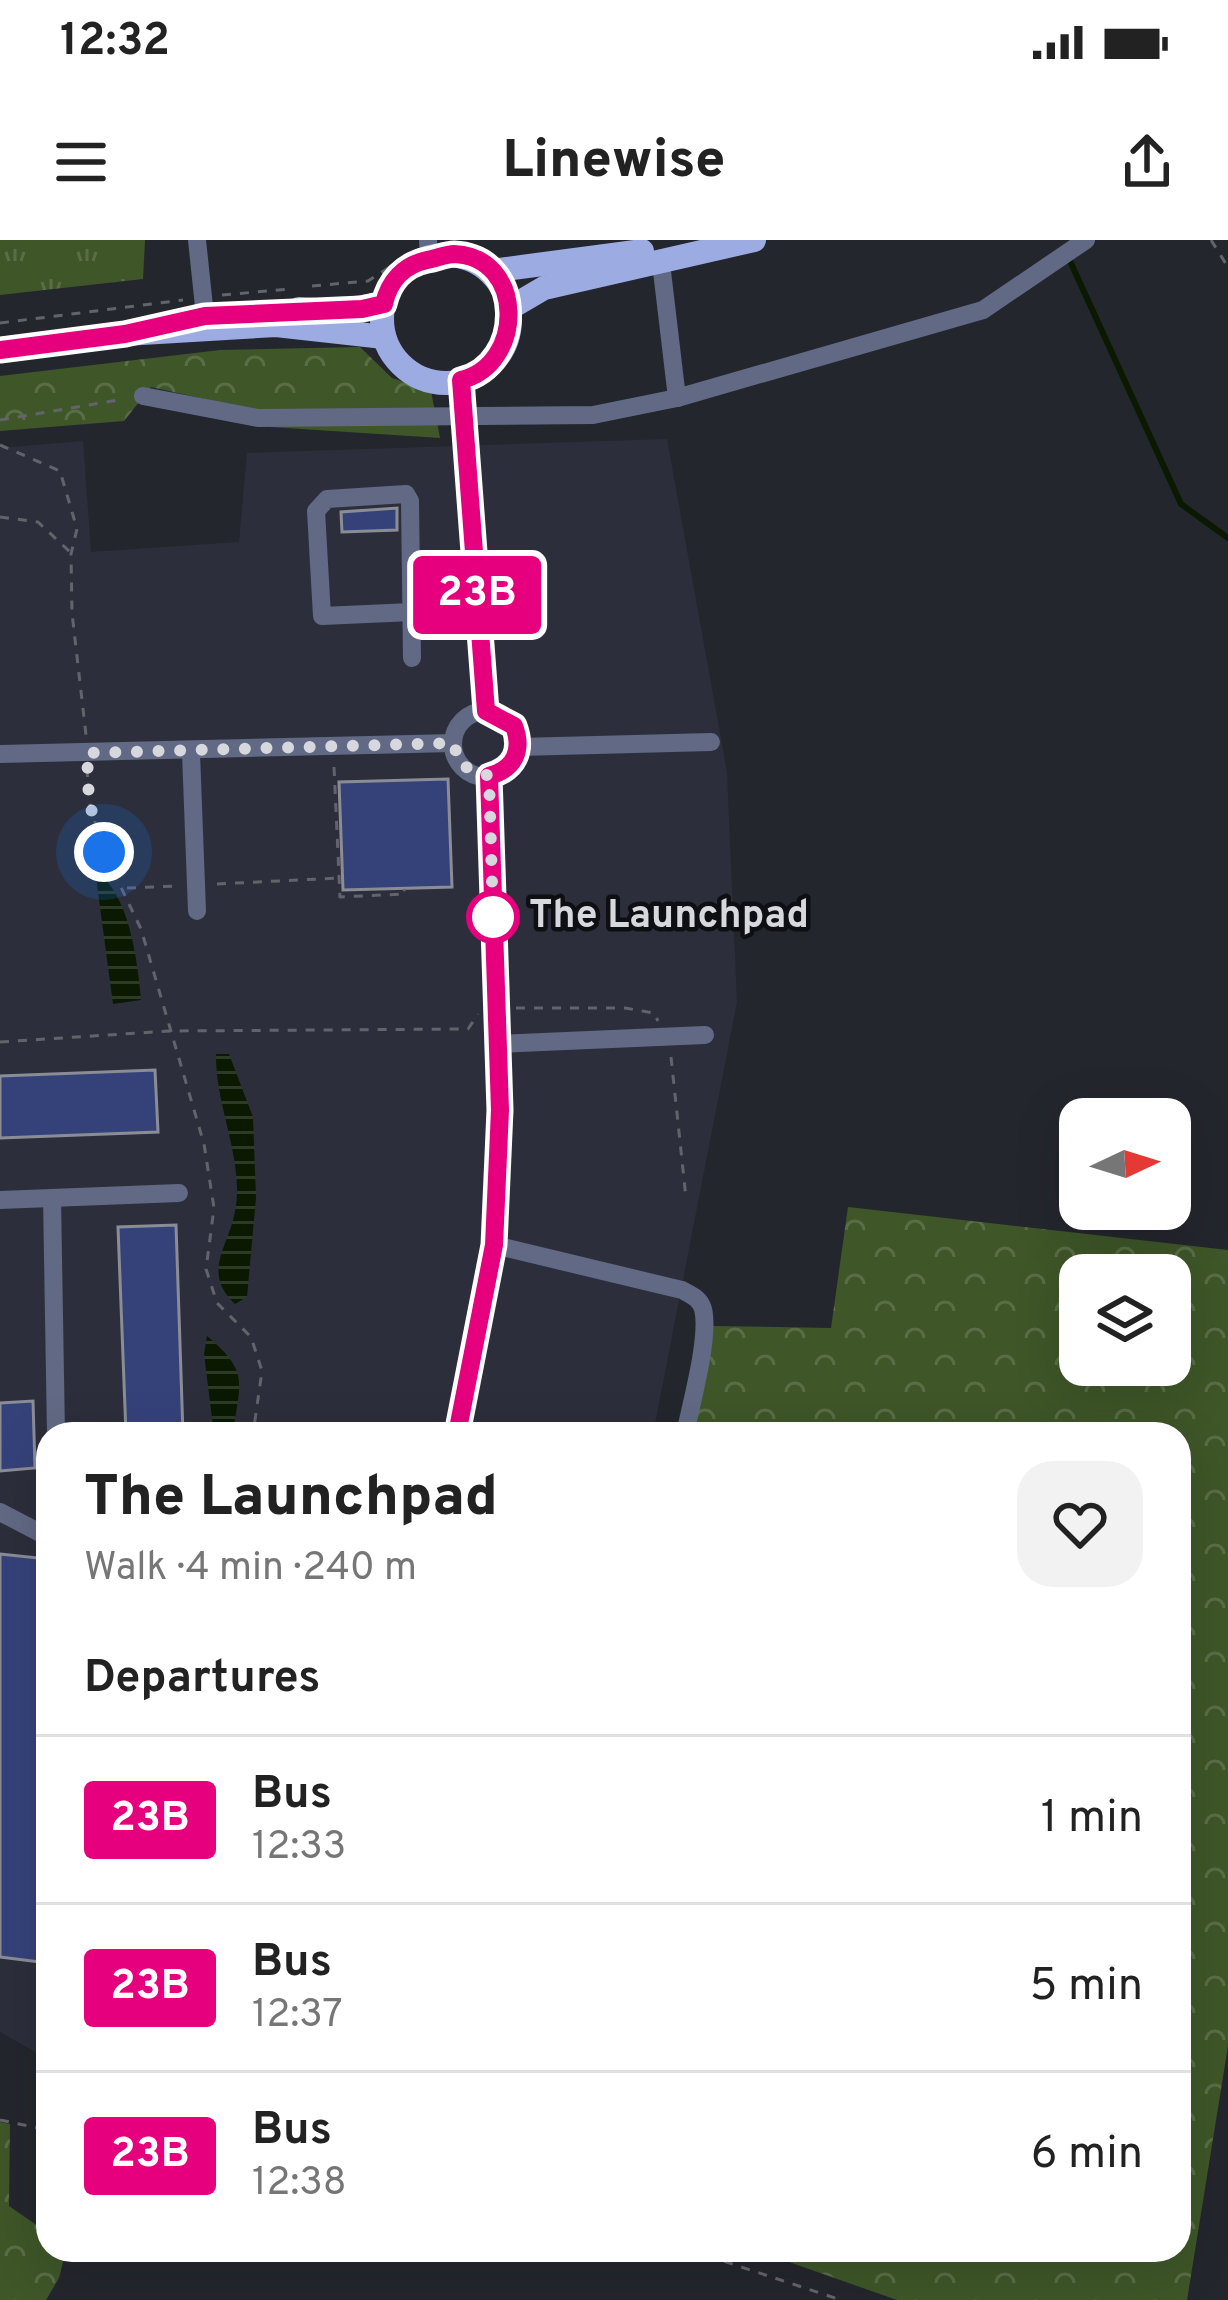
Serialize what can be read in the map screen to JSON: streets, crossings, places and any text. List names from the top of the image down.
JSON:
{
  "places": ["The Launchpad"],
  "lines": ["bus line 23B"],
  "north": "right",
  "page": {
    "status": "12:32",
    "header": "Linewise",
    "on_map": "23B",
    "heading": [
      ["The Launchpad", "Walk · 4 min · 240 m"],
      "Departures"
    ],
    "list": [
      {
        "mark": "23B",
        "name": "Bus",
        "note": "12:33",
        "value": "1 min"
      },
      {
        "mark": "23B",
        "name": "Bus",
        "note": "12:37",
        "value": "5 min"
      },
      {
        "mark": "23B",
        "name": "Bus",
        "note": "12:38",
        "value": "6 min"
      }
    ]
  }
}
